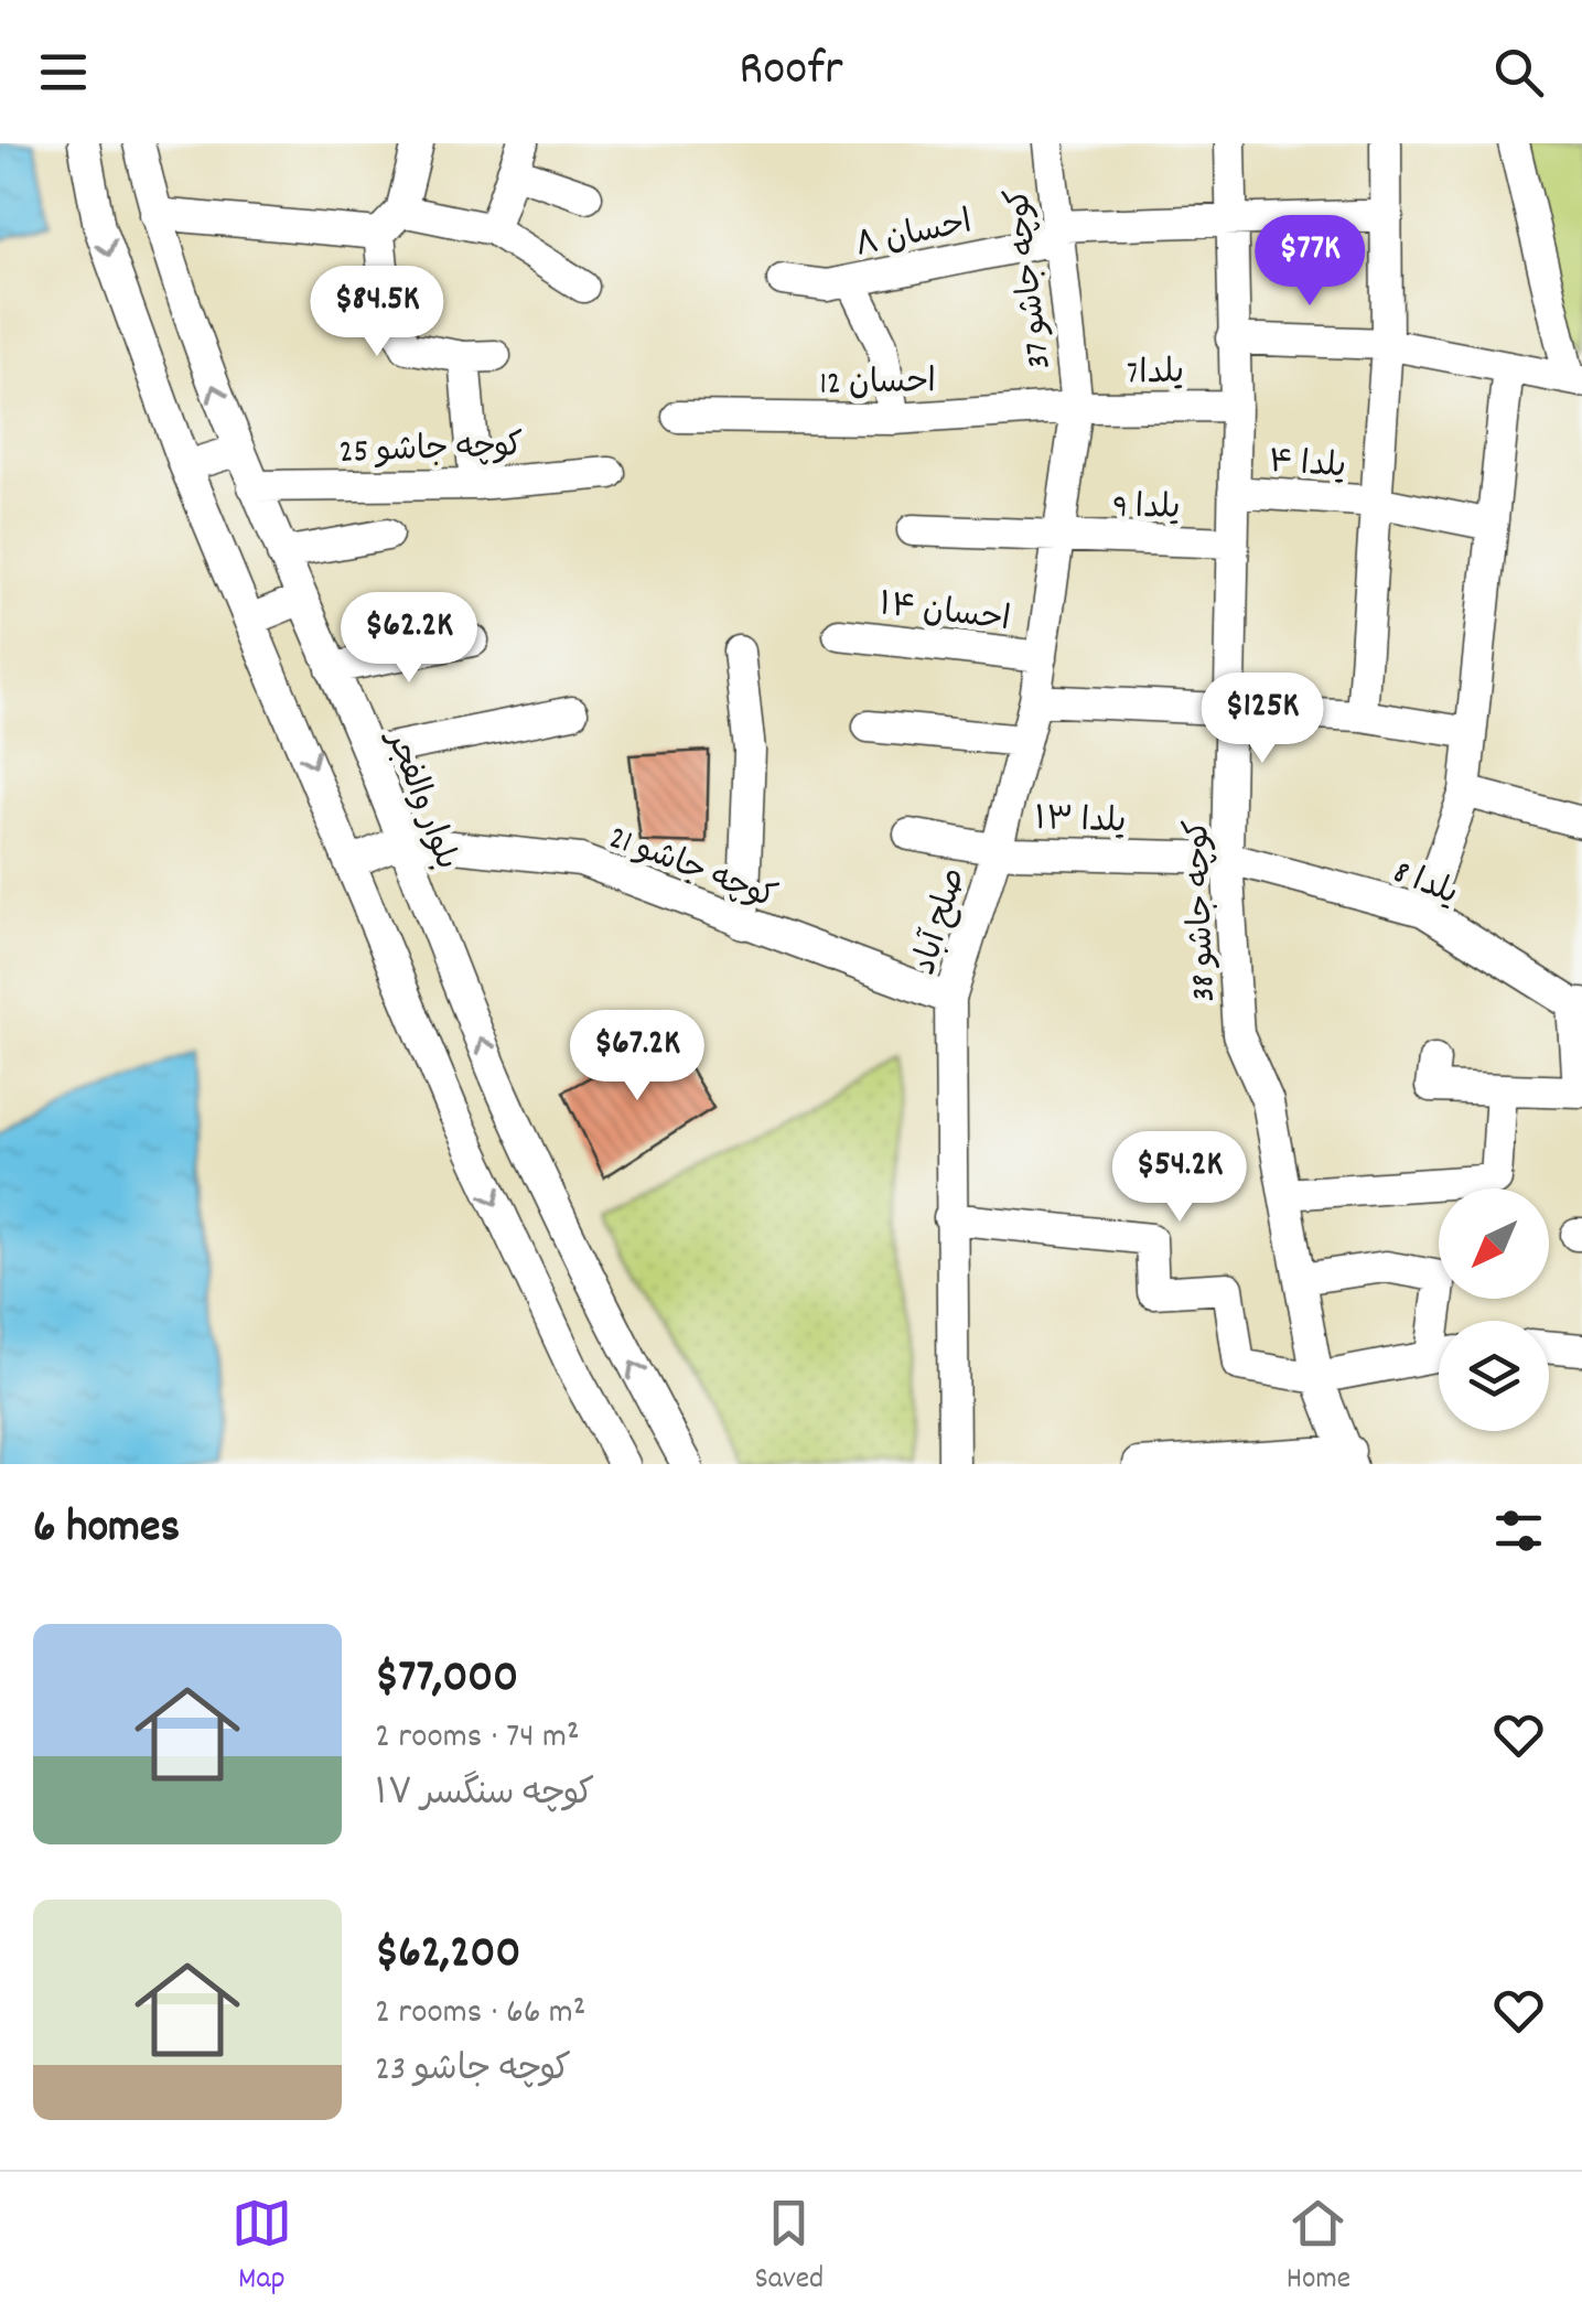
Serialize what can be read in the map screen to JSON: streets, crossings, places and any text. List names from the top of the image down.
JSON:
{
  "streets": {
    "street": [
      "احسان ۸",
      "کوچه جاشو 37",
      "یلدا7",
      "احسان 12",
      "کوچه جاشو 25",
      "یلدا ۴",
      "یلدا 9",
      "احسان ۱۴",
      "بلوار والفجر",
      "یلدا ۱۳",
      "کوچه جاشو 21",
      "یلدا 8",
      "کوچه جاشو 38",
      "صلح آباد"
    ]
  },
  "crossings": [
    ["احسان ۸", "کوچه جاشو 37"],
    ["احسان ۸", "کوچه جاشو 38"],
    ["کوچه جاشو 37", "یلدا7"],
    ["کوچه جاشو 37", "احسان 12"],
    ["کوچه جاشو 37", "صلح آباد"],
    ["یلدا7", "احسان 12"],
    ["یلدا7", "کوچه جاشو 38"],
    ["یلدا7", "صلح آباد"],
    ["احسان 12", "صلح آباد"],
    ["کوچه جاشو 25", "بلوار والفجر"],
    ["یلدا ۴", "کوچه جاشو 38"],
    ["یلدا 9", "کوچه جاشو 38"],
    ["یلدا 9", "صلح آباد"],
    ["احسان ۱۴", "صلح آباد"],
    ["بلوار والفجر", "کوچه جاشو 21"],
    ["یلدا ۱۳", "یلدا 8"],
    ["یلدا ۱۳", "کوچه جاشو 38"],
    ["یلدا ۱۳", "صلح آباد"],
    ["کوچه جاشو 21", "صلح آباد"],
    ["یلدا 8", "کوچه جاشو 38"]
  ],
  "north": "bottom left",
  "page": {
    "header": "Roofr",
    "price": [
      "$77K",
      "$84.5K",
      "$62.2K",
      "$125K",
      "$67.2K",
      "$54.2K"
    ],
    "heading": "6 homes",
    "list": [
      {
        "name": "$77,000",
        "note": "2 rooms · 74 m² · کوچه سنگسر ۱۷"
      },
      {
        "name": "$62,200",
        "note": "2 rooms · 66 m² · کوچه جاشو 23"
      }
    ],
    "tabs": ["Map", "Saved", "Home"]
  }
}
